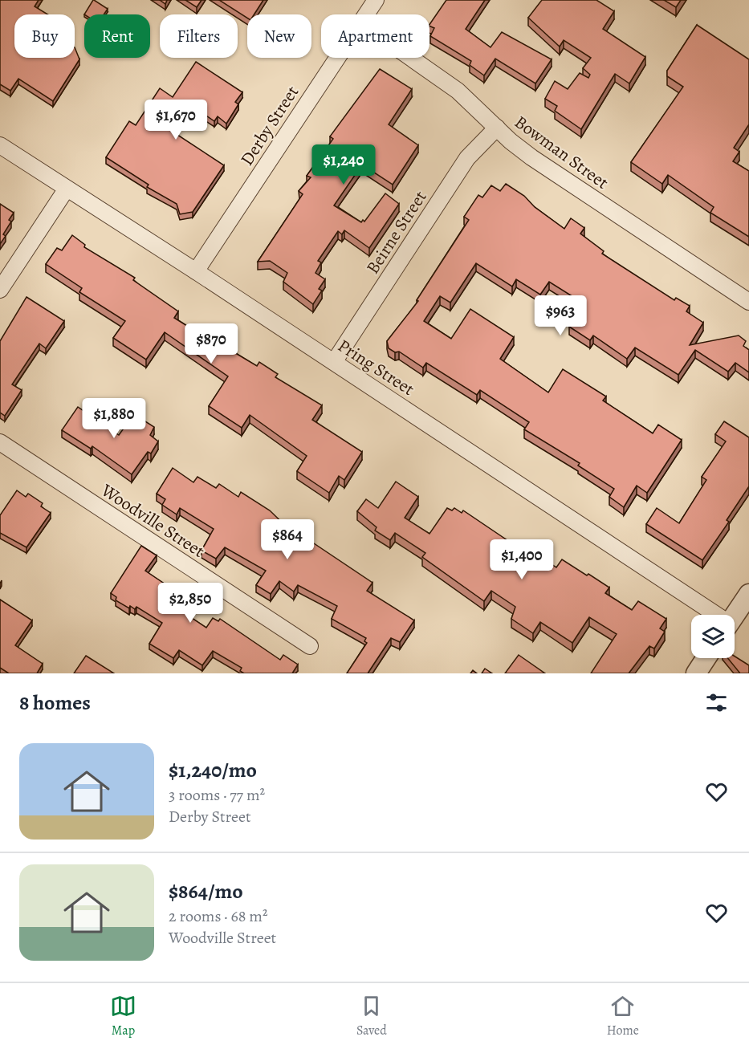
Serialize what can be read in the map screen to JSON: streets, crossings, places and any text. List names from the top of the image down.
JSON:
{
  "streets": {
    "street": [
      "Derby Street",
      "Bowman Street",
      "Beirne Street",
      "Pring Street",
      "Woodville Street"
    ]
  },
  "crossings": [
    ["Derby Street", "Pring Street"],
    ["Bowman Street", "Beirne Street"],
    ["Beirne Street", "Pring Street"]
  ],
  "page": {
    "chip": [
      "Buy",
      "Rent",
      "Filters",
      "New",
      "Apartment"
    ],
    "price": [
      "$1,670",
      "$1,240",
      "$963",
      "$870",
      "$1,880",
      "$864",
      "$1,400",
      "$2,850"
    ],
    "heading": "8 homes",
    "list": [
      {
        "name": "$1,240/mo",
        "note": "3 rooms · 77 m² · Derby Street"
      },
      {
        "name": "$864/mo",
        "note": "2 rooms · 68 m² · Woodville Street"
      }
    ],
    "tabs": ["Map", "Saved", "Home"]
  }
}
